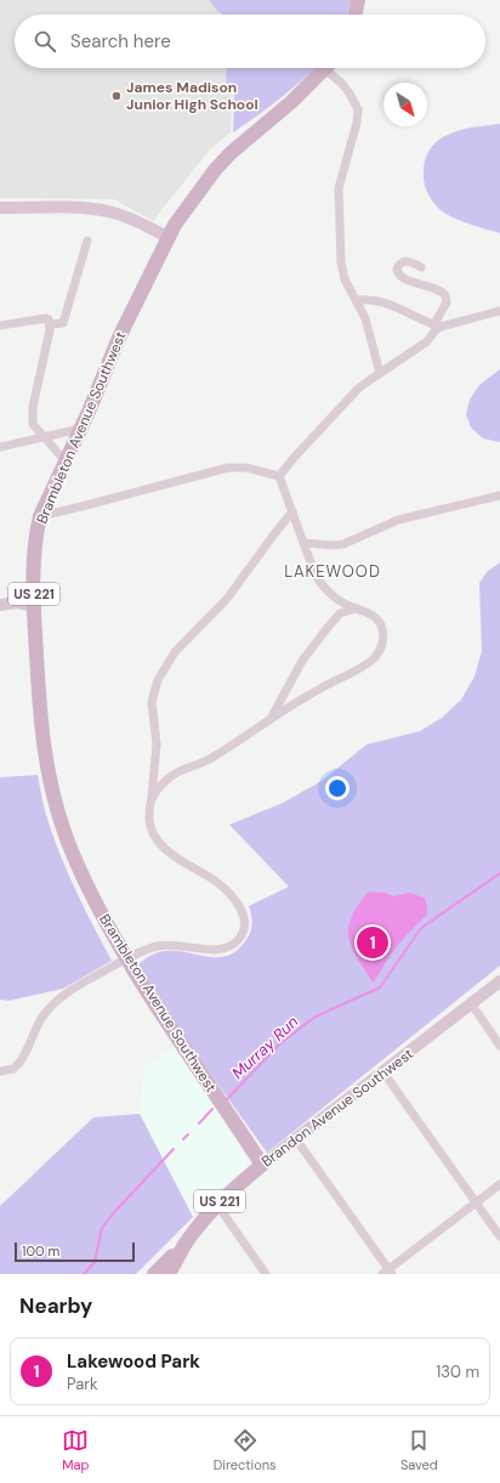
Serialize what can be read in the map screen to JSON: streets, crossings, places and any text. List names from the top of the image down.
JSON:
{
  "streets": {
    "main road": ["Brambleton Avenue Southwest", "US 221", "Brandon Avenue Southwest"]
  },
  "crossings": [
    ["Brambleton Avenue Southwest", "Brandon Avenue Southwest"]
  ],
  "districts": ["LAKEWOOD"],
  "water": ["Murray Run"],
  "places": ["James Madison Junior High School"],
  "scale_bar": "100 m",
  "north": "bottom right",
  "page": {
    "search": "Search here",
    "pins": "1",
    "scale": "100 m",
    "heading": "Nearby",
    "list": [
      {
        "mark": "1",
        "name": "Lakewood Park",
        "note": "Park",
        "value": "130 m"
      }
    ],
    "nav": ["Map", "Directions", "Saved"]
  }
}
